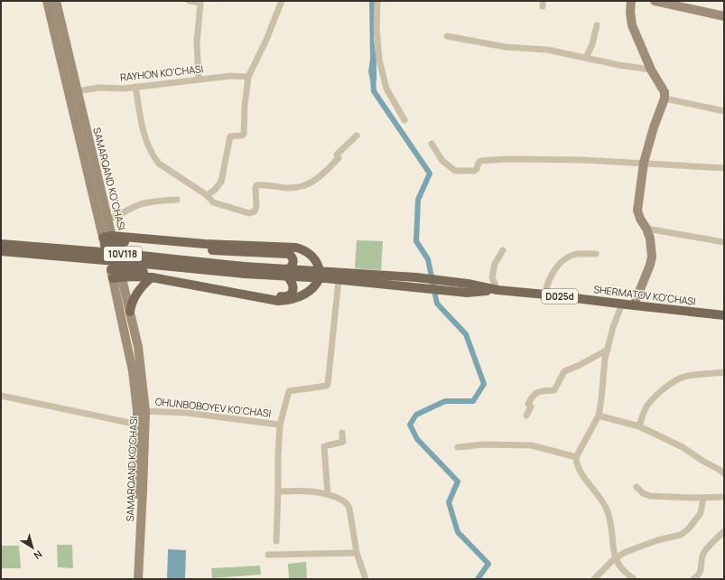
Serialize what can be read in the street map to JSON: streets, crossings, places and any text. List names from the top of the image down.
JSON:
{
  "streets": {
    "main road": [
      "SAMARQAND KO'CHASI",
      "10V118",
      "SHERMATOV KO'CHASI",
      "D025d"
    ],
    "street": ["RAYHON KO'CHASI", "OHUNBOBOYEV KO'CHASI"]
  },
  "crossings": [
    ["RAYHON KO'CHASI", "SAMARQAND KO'CHASI"],
    ["SAMARQAND KO'CHASI", "OHUNBOBOYEV KO'CHASI"],
    ["10V118", "D025d"],
    ["SHERMATOV KO'CHASI", "D025d"],
    ["D025d", "OHUNBOBOYEV KO'CHASI"]
  ],
  "north": "bottom right"
}
